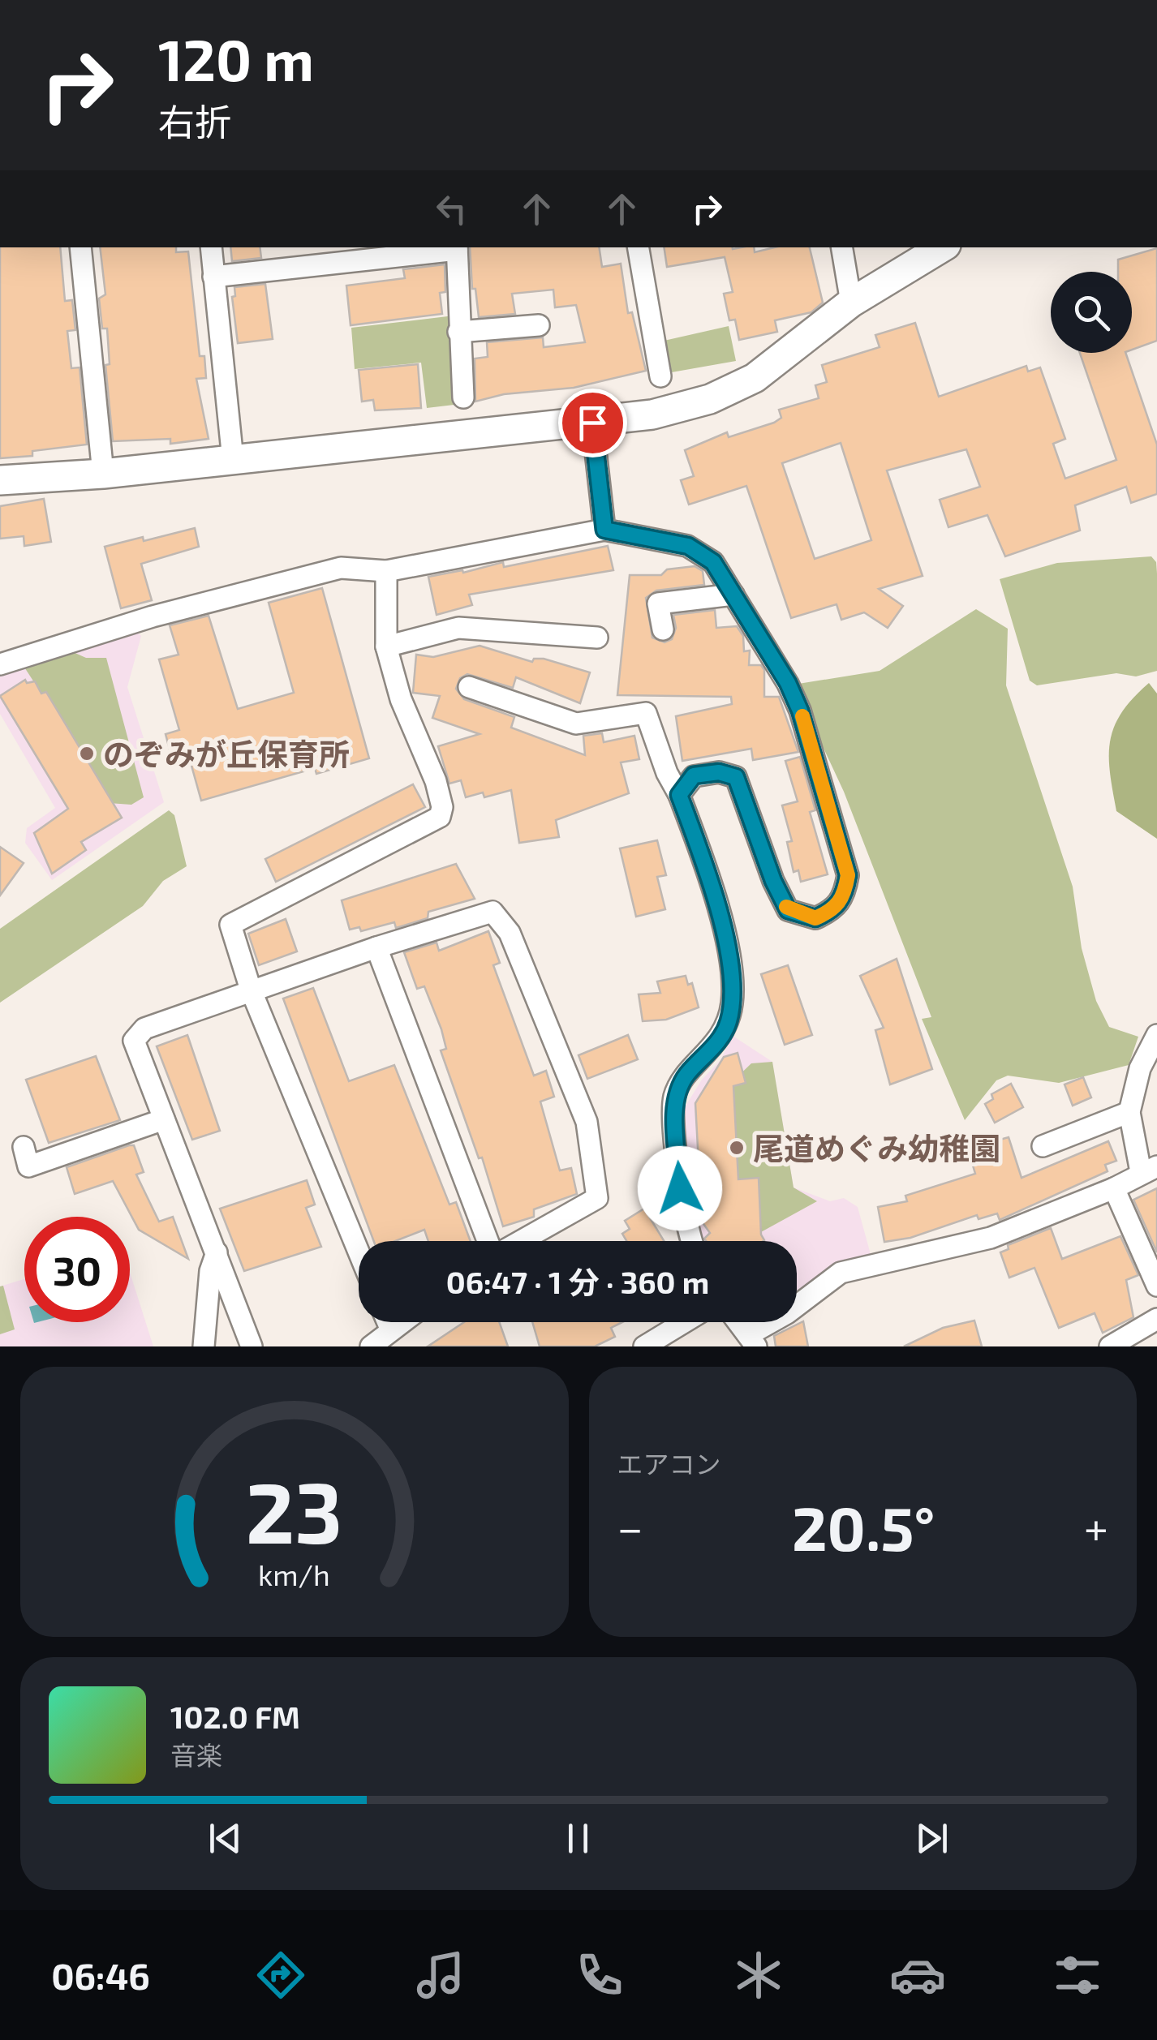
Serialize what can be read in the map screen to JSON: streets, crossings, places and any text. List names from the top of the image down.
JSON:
{
  "places": ["のぞみが丘保育所", "尾道めぐみ幼稚園"],
  "page": {
    "turn": ["120 m", "右折"],
    "limit": "30",
    "trip": "06:47 · 1 分 · 360 m",
    "tile": "エアコン",
    "heat": ["−", "20.5°", "+"],
    "song": ["102.0 FM", "音楽"],
    "tabs": "06:46",
    "gauge": ["23", "km/h"]
  }
}
